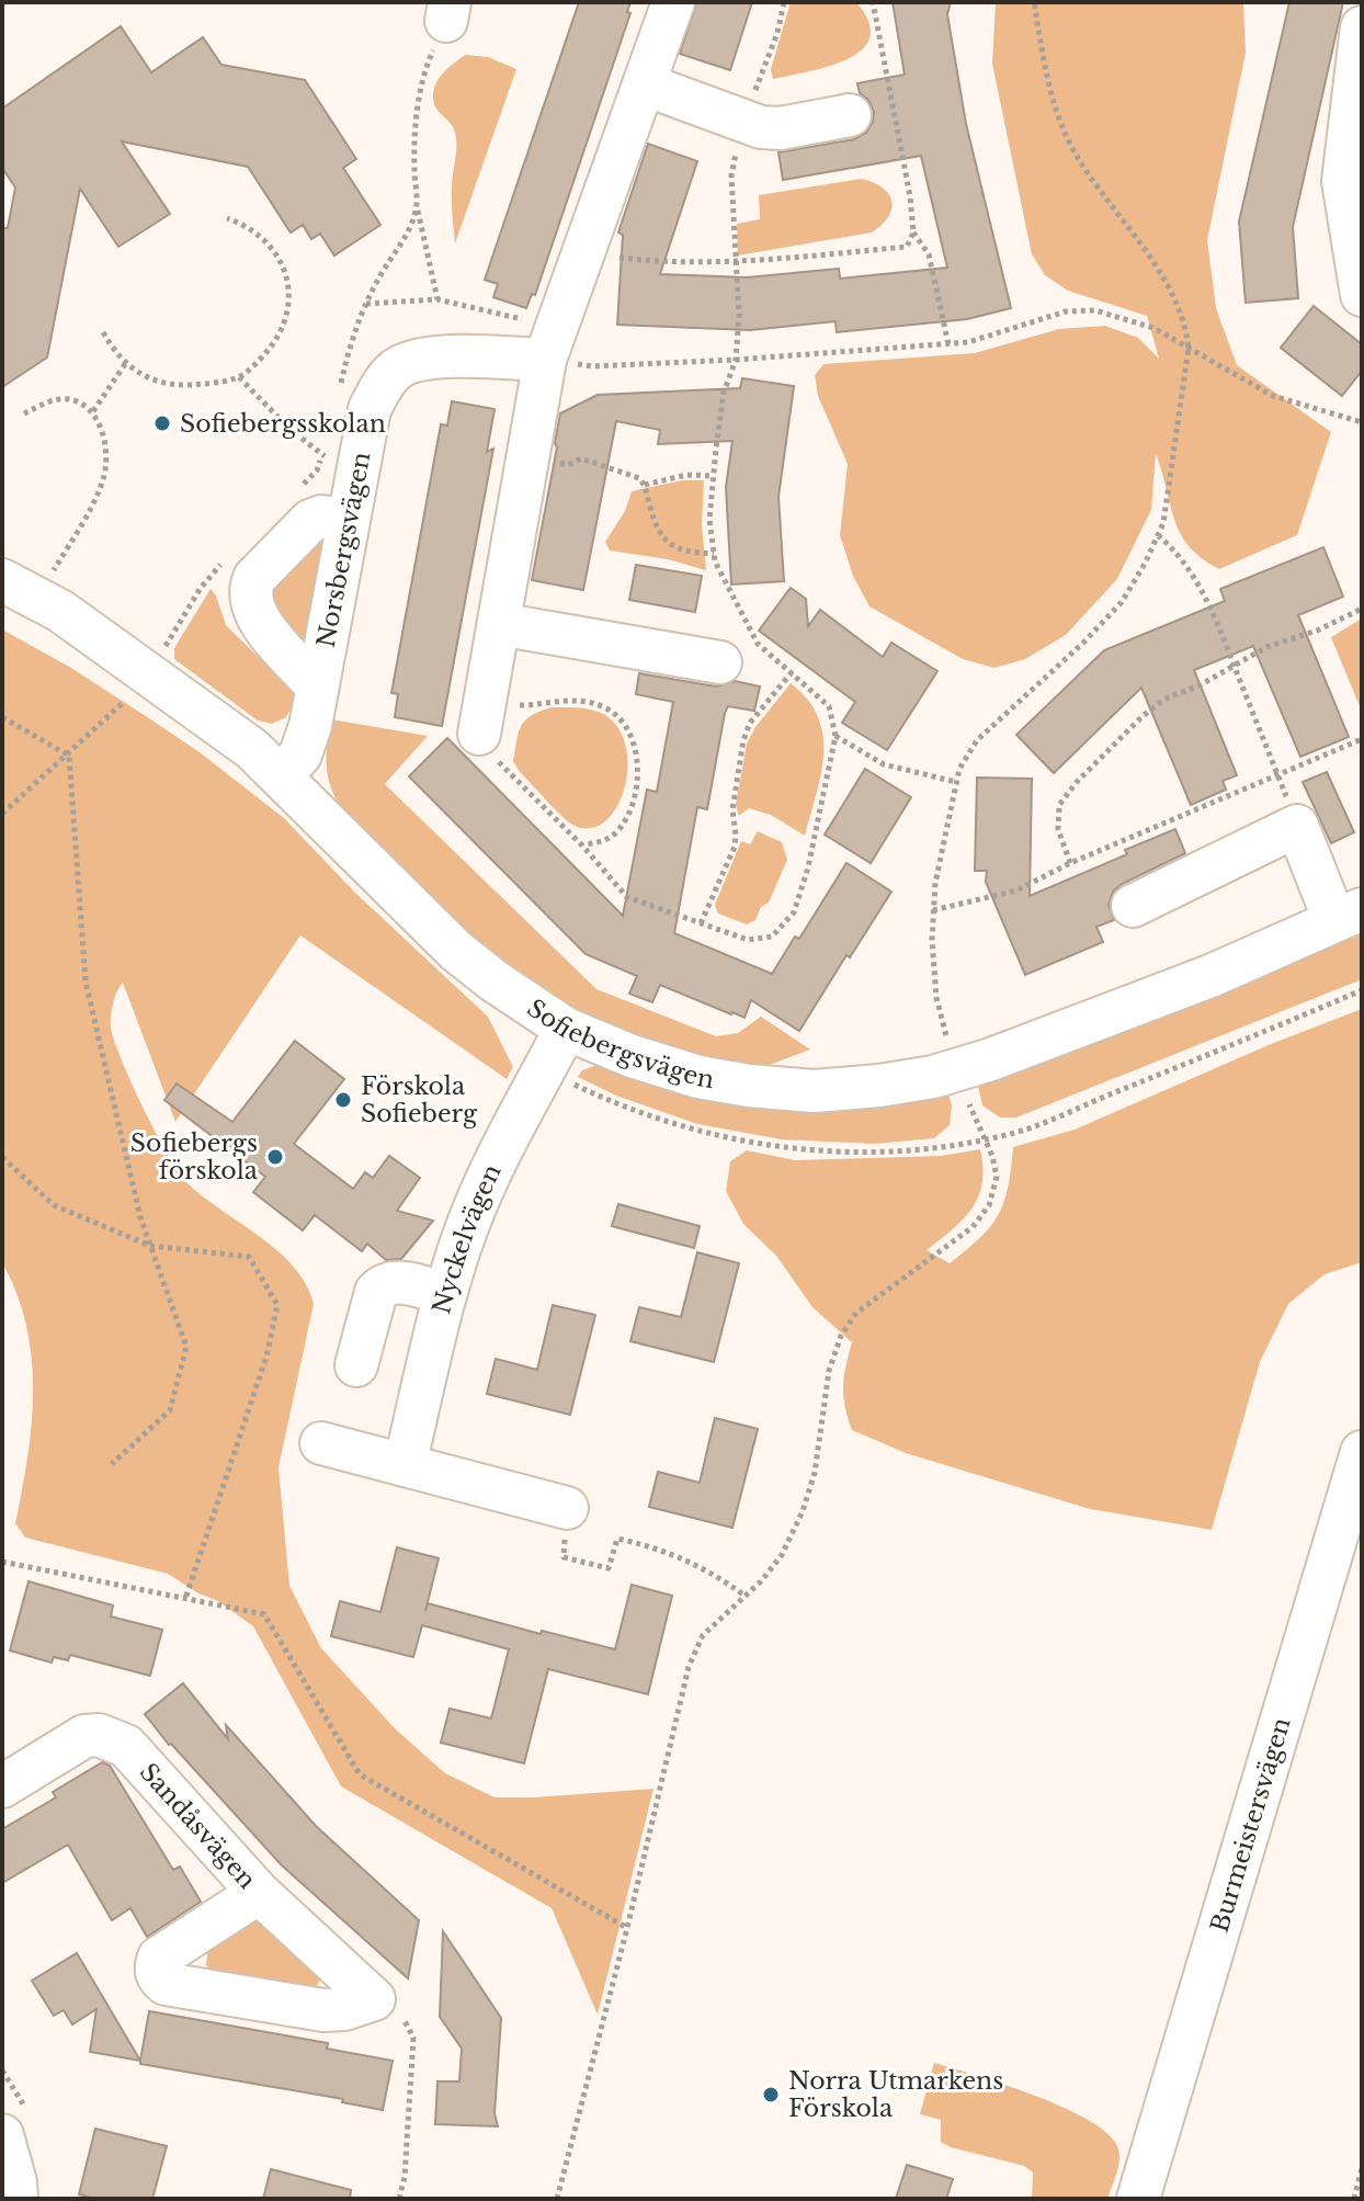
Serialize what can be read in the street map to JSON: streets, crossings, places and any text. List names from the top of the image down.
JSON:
{
  "streets": {
    "street": [
      "Norsbergsvägen",
      "Sofiebergsvägen",
      "Nyckelvägen",
      "Sandåsvägen",
      "Burmeistersvägen"
    ]
  },
  "crossings": [
    ["Norsbergsvägen", "Sofiebergsvägen"],
    ["Sofiebergsvägen", "Nyckelvägen"]
  ],
  "places": [
    "Sofiebergsskolan",
    "Förskola Sofieberg",
    "Sofiebergs förskola",
    "Norra Utmarkens Förskola"
  ]
}
